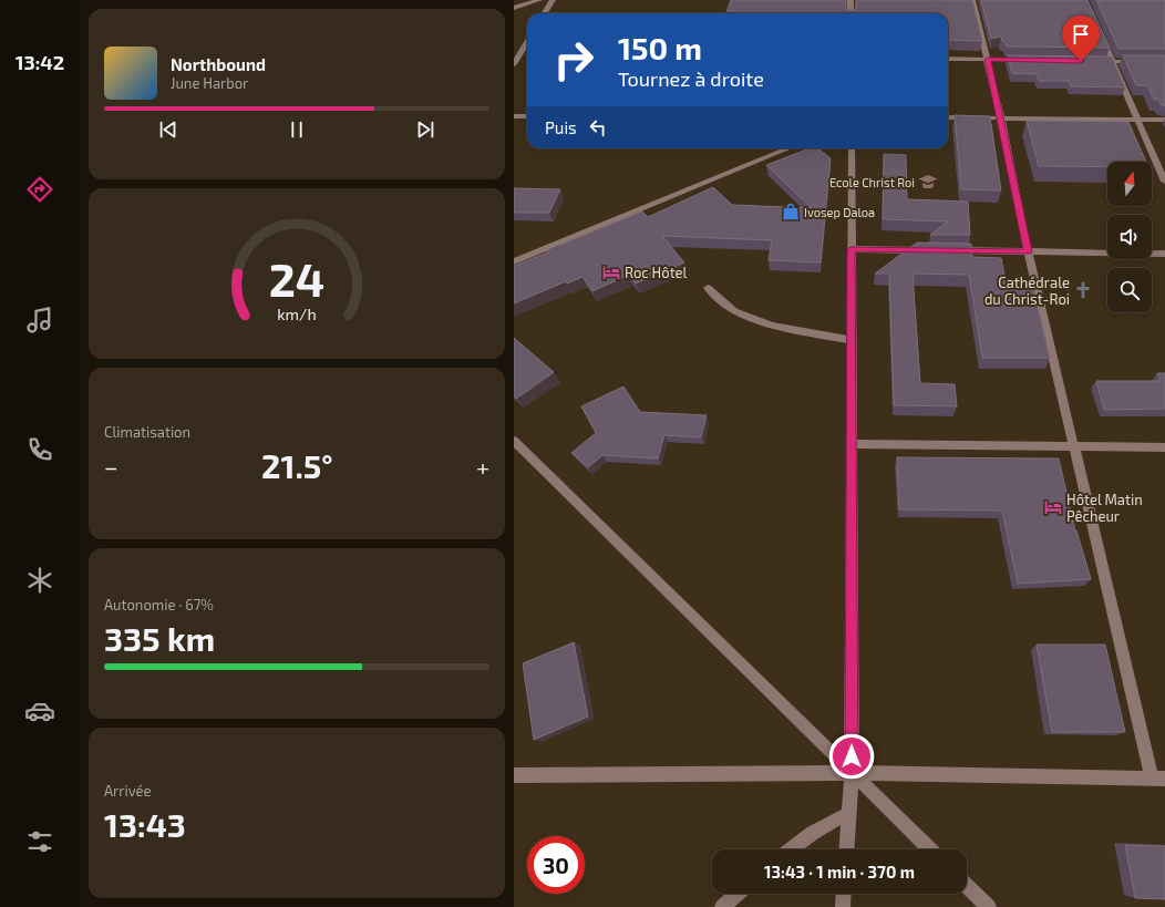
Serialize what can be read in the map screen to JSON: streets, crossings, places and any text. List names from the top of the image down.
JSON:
{
  "places": {
    "school or university": ["Ecole Christ Roi"],
    "shop": ["Ivosep Daloa"],
    "hotel": ["Roc Hôtel", "Hôtel Matin Pêcheur"],
    "church": ["Cathédrale du Christ-Roi"]
  },
  "north": "top",
  "page": {
    "tabs": "13:42",
    "turn": ["150 m", "Tournez à droite"],
    "song": ["Northbound", "June Harbor"],
    "then": "Puis",
    "tile": [
      "Climatisation",
      ["Autonomie · 67%", "335 km"],
      ["Arrivée", "13:43"]
    ],
    "heat": ["−", "21.5°", "+"],
    "limit": "30",
    "trip": "13:43 · 1 min · 370 m",
    "gauge": ["24", "km/h"]
  }
}
